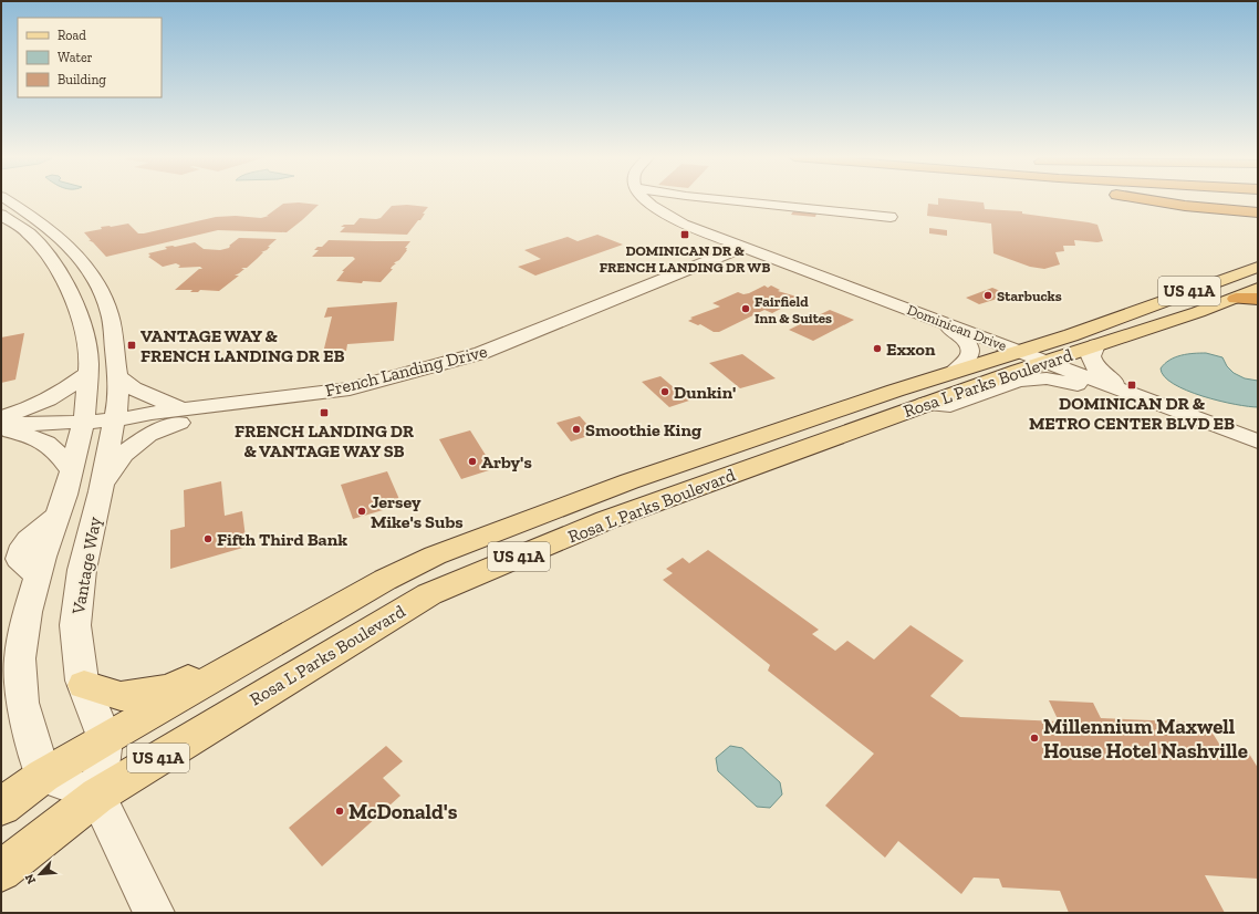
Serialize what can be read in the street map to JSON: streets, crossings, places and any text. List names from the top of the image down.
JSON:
{
  "streets": {
    "main road": ["US 41A", "Rosa L Parks Boulevard"],
    "street": ["Dominican Drive", "French Landing Drive", "Vantage Way"]
  },
  "crossings": [
    ["Dominican Drive", "Rosa L Parks Boulevard"],
    ["French Landing Drive", "Vantage Way"],
    ["Rosa L Parks Boulevard", "Vantage Way"]
  ],
  "places": {
    "transit": [
      "DOMINICAN DR & FRENCH LANDING DR WB",
      "VANTAGE WAY & FRENCH LANDING DR EB",
      "DOMINICAN DR & METRO CENTER BLVD EB",
      "FRENCH LANDING DR & VANTAGE WAY SB"
    ],
    "other": [
      "Starbucks",
      "Fairfield Inn & Suites",
      "Exxon",
      "Dunkin'",
      "Smoothie King",
      "Arby's",
      "Jersey Mike's Subs",
      "Fifth Third Bank",
      "Millennium Maxwell House Hotel Nashville",
      "McDonald's"
    ]
  },
  "legend": ["Road", "Water", "Building"],
  "north": "bottom left"
}
